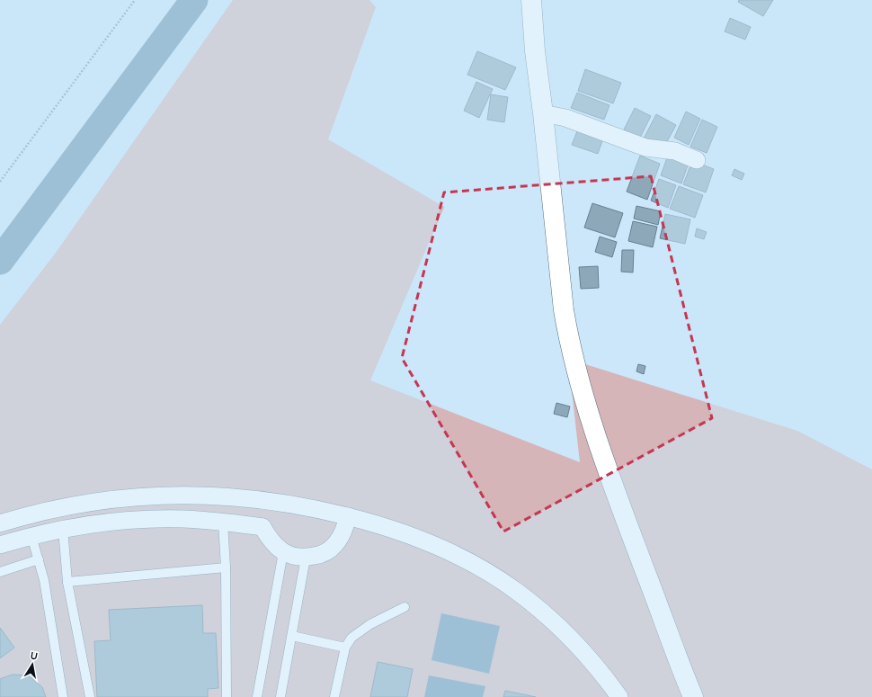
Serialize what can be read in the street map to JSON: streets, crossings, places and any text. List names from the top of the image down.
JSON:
{
  "north": "top"
}
